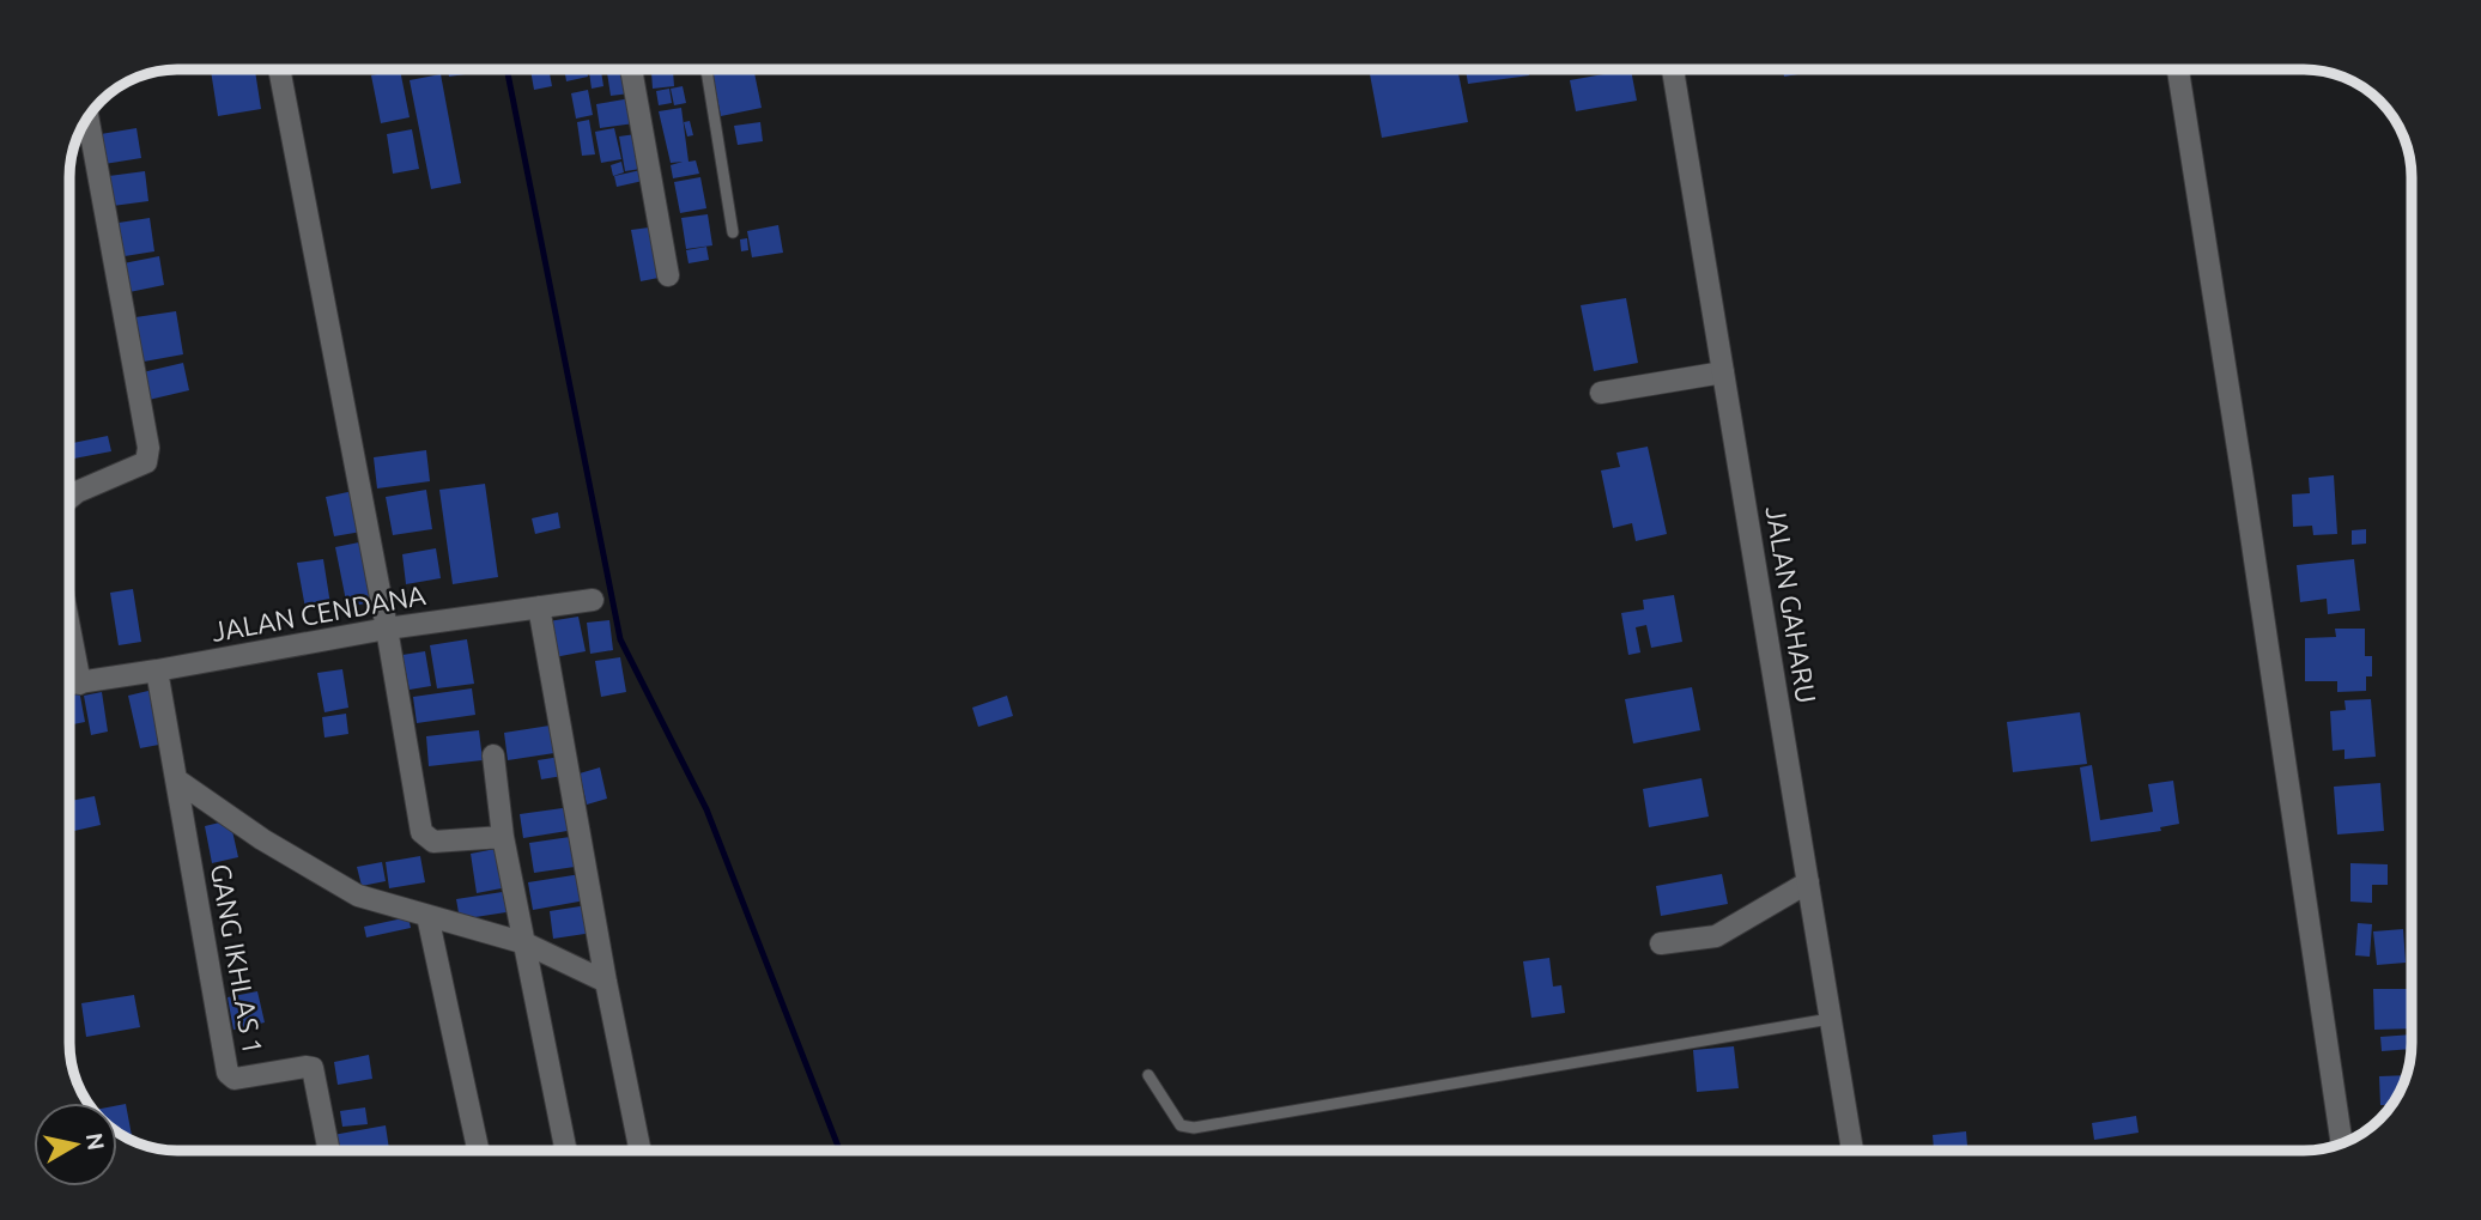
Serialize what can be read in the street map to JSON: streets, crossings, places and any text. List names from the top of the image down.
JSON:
{
  "streets": {
    "street": ["JALAN GAHARU", "JALAN CENDANA", "GANG IKHLAS 1"]
  },
  "crossings": [
    ["JALAN CENDANA", "GANG IKHLAS 1"]
  ],
  "north": "right"
}
